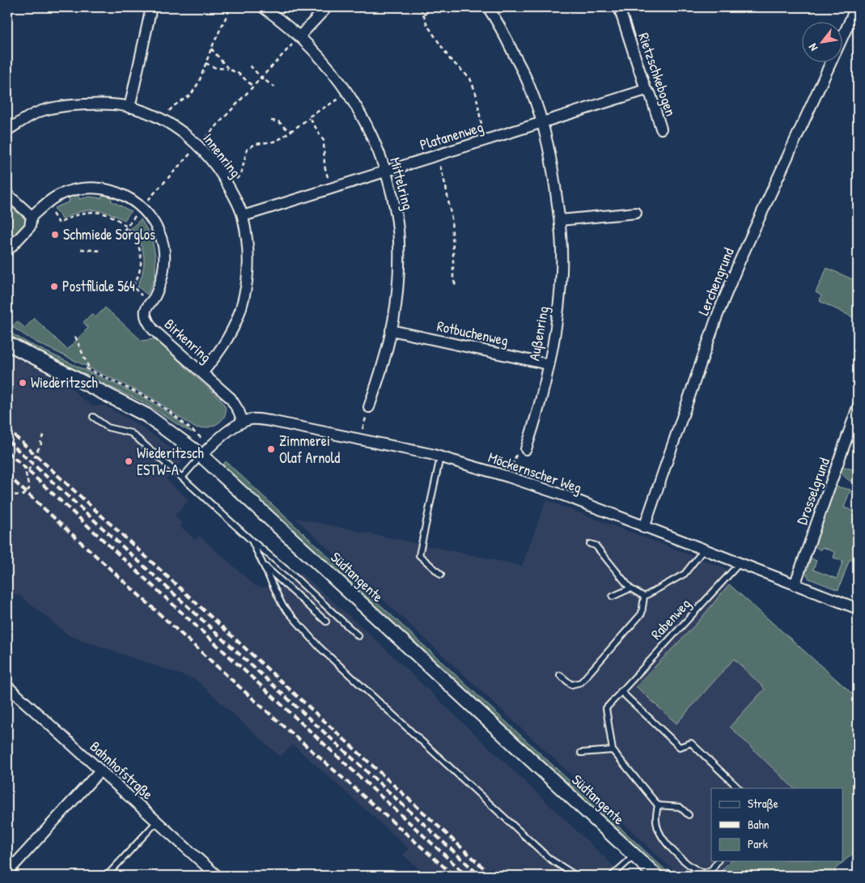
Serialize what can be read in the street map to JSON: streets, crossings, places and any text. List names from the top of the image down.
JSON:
{
  "streets": {
    "street": [
      "Rietzschkebogen",
      "Platanenweg",
      "Innenring",
      "Mittelring",
      "Lerchengrund",
      "Rotbuchenweg",
      "Außenring",
      "Birkenring",
      "Möckernscher Weg",
      "Drosselgrund",
      "Südtangente",
      "Bahnhofstraße"
    ],
    "lane": ["Rabenweg"]
  },
  "crossings": [
    ["Rietzschkebogen", "Platanenweg"],
    ["Platanenweg", "Innenring"],
    ["Platanenweg", "Mittelring"],
    ["Platanenweg", "Außenring"],
    ["Innenring", "Birkenring"],
    ["Mittelring", "Rotbuchenweg"],
    ["Lerchengrund", "Möckernscher Weg"],
    ["Rotbuchenweg", "Außenring"],
    ["Birkenring", "Möckernscher Weg"],
    ["Möckernscher Weg", "Drosselgrund"],
    ["Möckernscher Weg", "Rabenweg"]
  ],
  "places": [
    "Schmiede Sorglos",
    "Postfiliale 564",
    "Wiederitzsch",
    "Zimmerei Olaf Arnold",
    "Wiederitzsch ESTW-A"
  ],
  "legend": ["Straße", "Bahn", "Park"],
  "north": "bottom left"
}
